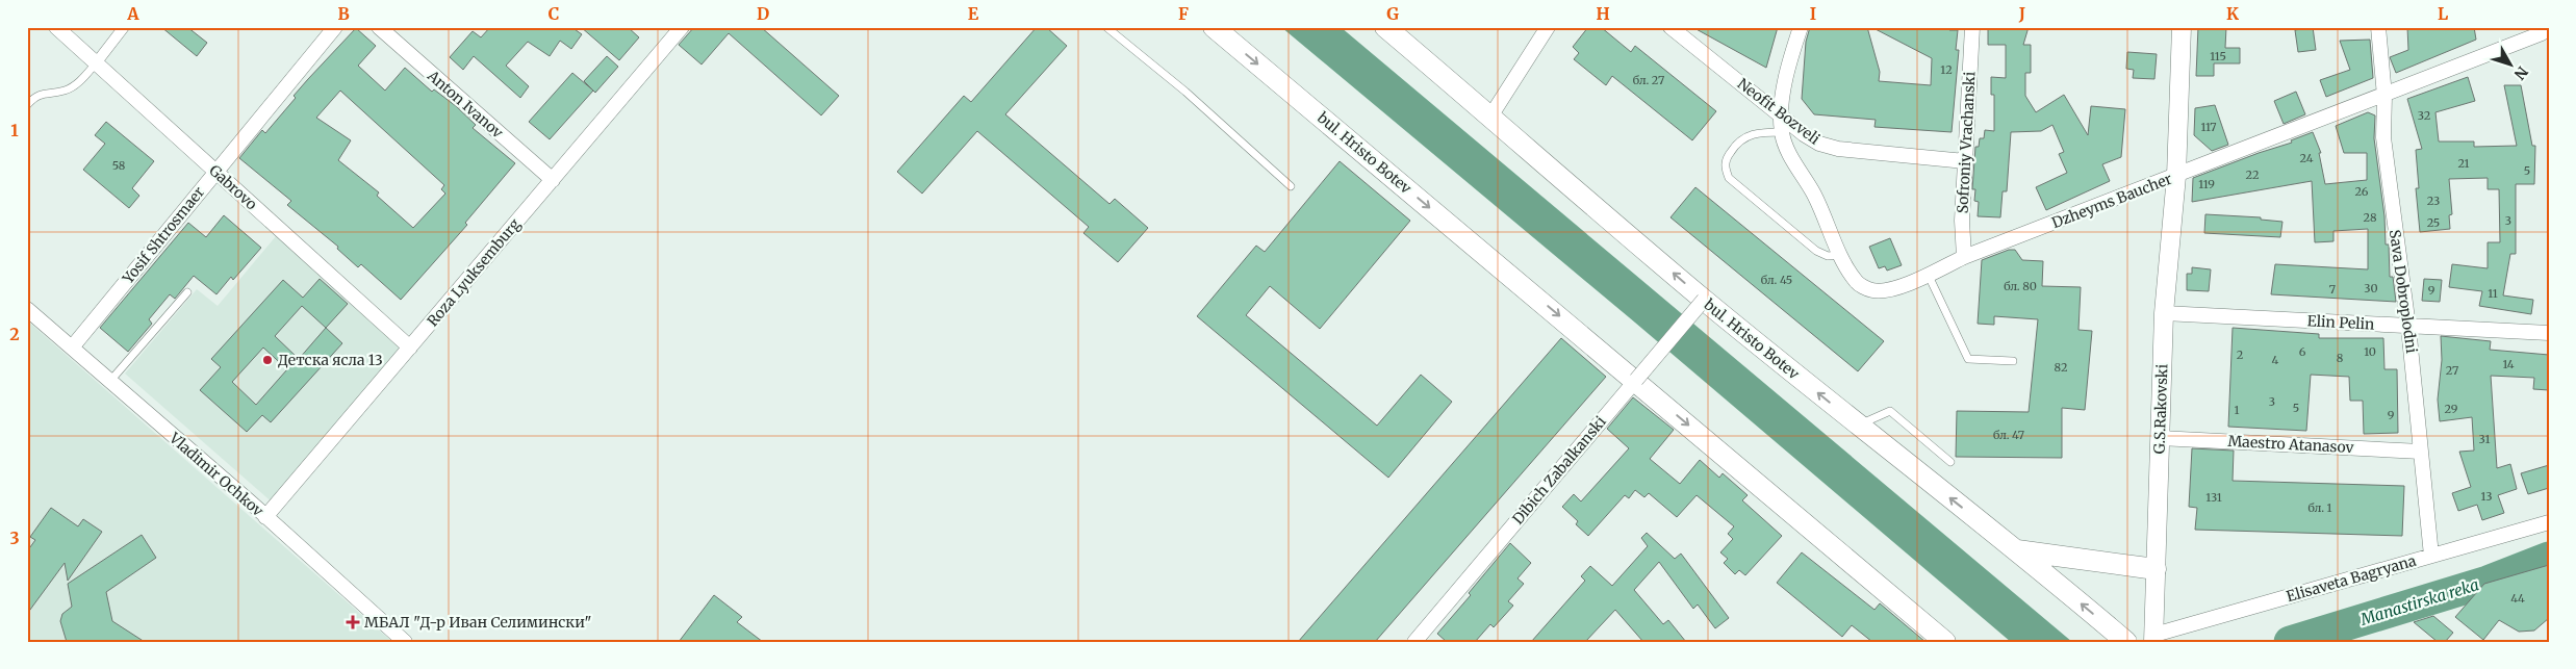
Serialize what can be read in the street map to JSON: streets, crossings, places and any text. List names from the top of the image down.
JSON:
{
  "streets": {
    "main road": ["bul. Hristo Botev"],
    "street": [
      "Anton Ivanov",
      "Neofit Bozveli",
      "Sofroniy Vrachanski",
      "Gabrovo",
      "Dzheyms Baucher",
      "Yosif Shtrosmaer",
      "Roza Lyuksemburg",
      "Sava Dobroplodni",
      "Elin Pelin",
      "G.S.Rakovski",
      "Maestro Atanasov",
      "Dibich Zabalkanski",
      "Vladimir Ochkov",
      "Elisaveta Bagryana"
    ]
  },
  "crossings": [
    ["Anton Ivanov", "Roza Lyuksemburg"],
    ["Neofit Bozveli", "Sofroniy Vrachanski"],
    ["Neofit Bozveli", "Dzheyms Baucher"],
    ["Sofroniy Vrachanski", "Dzheyms Baucher"],
    ["bul. Hristo Botev", "Dibich Zabalkanski"],
    ["Gabrovo", "Yosif Shtrosmaer"],
    ["Gabrovo", "Roza Lyuksemburg"],
    ["Dzheyms Baucher", "Sava Dobroplodni"],
    ["Dzheyms Baucher", "G.S.Rakovski"],
    ["Yosif Shtrosmaer", "Vladimir Ochkov"],
    ["Roza Lyuksemburg", "Vladimir Ochkov"],
    ["Sava Dobroplodni", "Elin Pelin"],
    ["Sava Dobroplodni", "Maestro Atanasov"],
    ["Sava Dobroplodni", "Elisaveta Bagryana"],
    ["Elin Pelin", "G.S.Rakovski"],
    ["G.S.Rakovski", "Maestro Atanasov"],
    ["G.S.Rakovski", "Elisaveta Bagryana"]
  ],
  "water": ["Manastirska reka"],
  "places": {
    "other": ["Детска ясла 13"],
    "health": ["МБАЛ \"Д-р Иван Селимински\""]
  },
  "house_numbers": [
    "115",
    "12",
    "бл. 27",
    "32",
    "117",
    "24",
    "21",
    "58",
    "5",
    "22",
    "119",
    "26",
    "23",
    "28",
    "3",
    "25",
    "бл. 45",
    "бл. 80",
    "30",
    "7",
    "9",
    "11",
    "6",
    "10",
    "2",
    "8",
    "4",
    "14",
    "82",
    "27",
    "3",
    "5",
    "29",
    "1",
    "9",
    "бл. 47",
    "31",
    "13",
    "131",
    "бл. 1",
    "44"
  ],
  "north": "bottom right",
  "grid": {
    "columns": [
      "A",
      "B",
      "C",
      "D",
      "E",
      "F",
      "G",
      "H",
      "I",
      "J",
      "K",
      "L"
    ],
    "rows": ["1", "2", "3"]
  }
}
